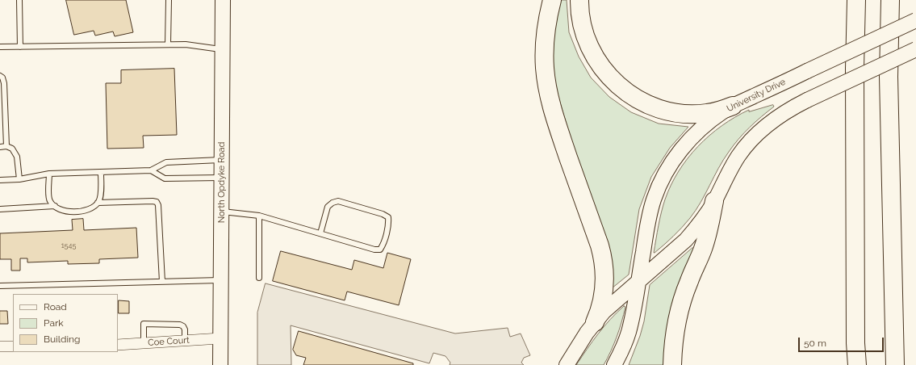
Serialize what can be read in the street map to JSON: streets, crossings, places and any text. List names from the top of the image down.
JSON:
{
  "streets": {
    "main road": ["University Drive", "North Opdyke Road"],
    "street": ["Coe Court"]
  },
  "crossings": [
    ["North Opdyke Road", "Coe Court"]
  ],
  "house_numbers": ["1545"],
  "legend": ["Road", "Park", "Building"],
  "scale_bar": "50 m"
}
